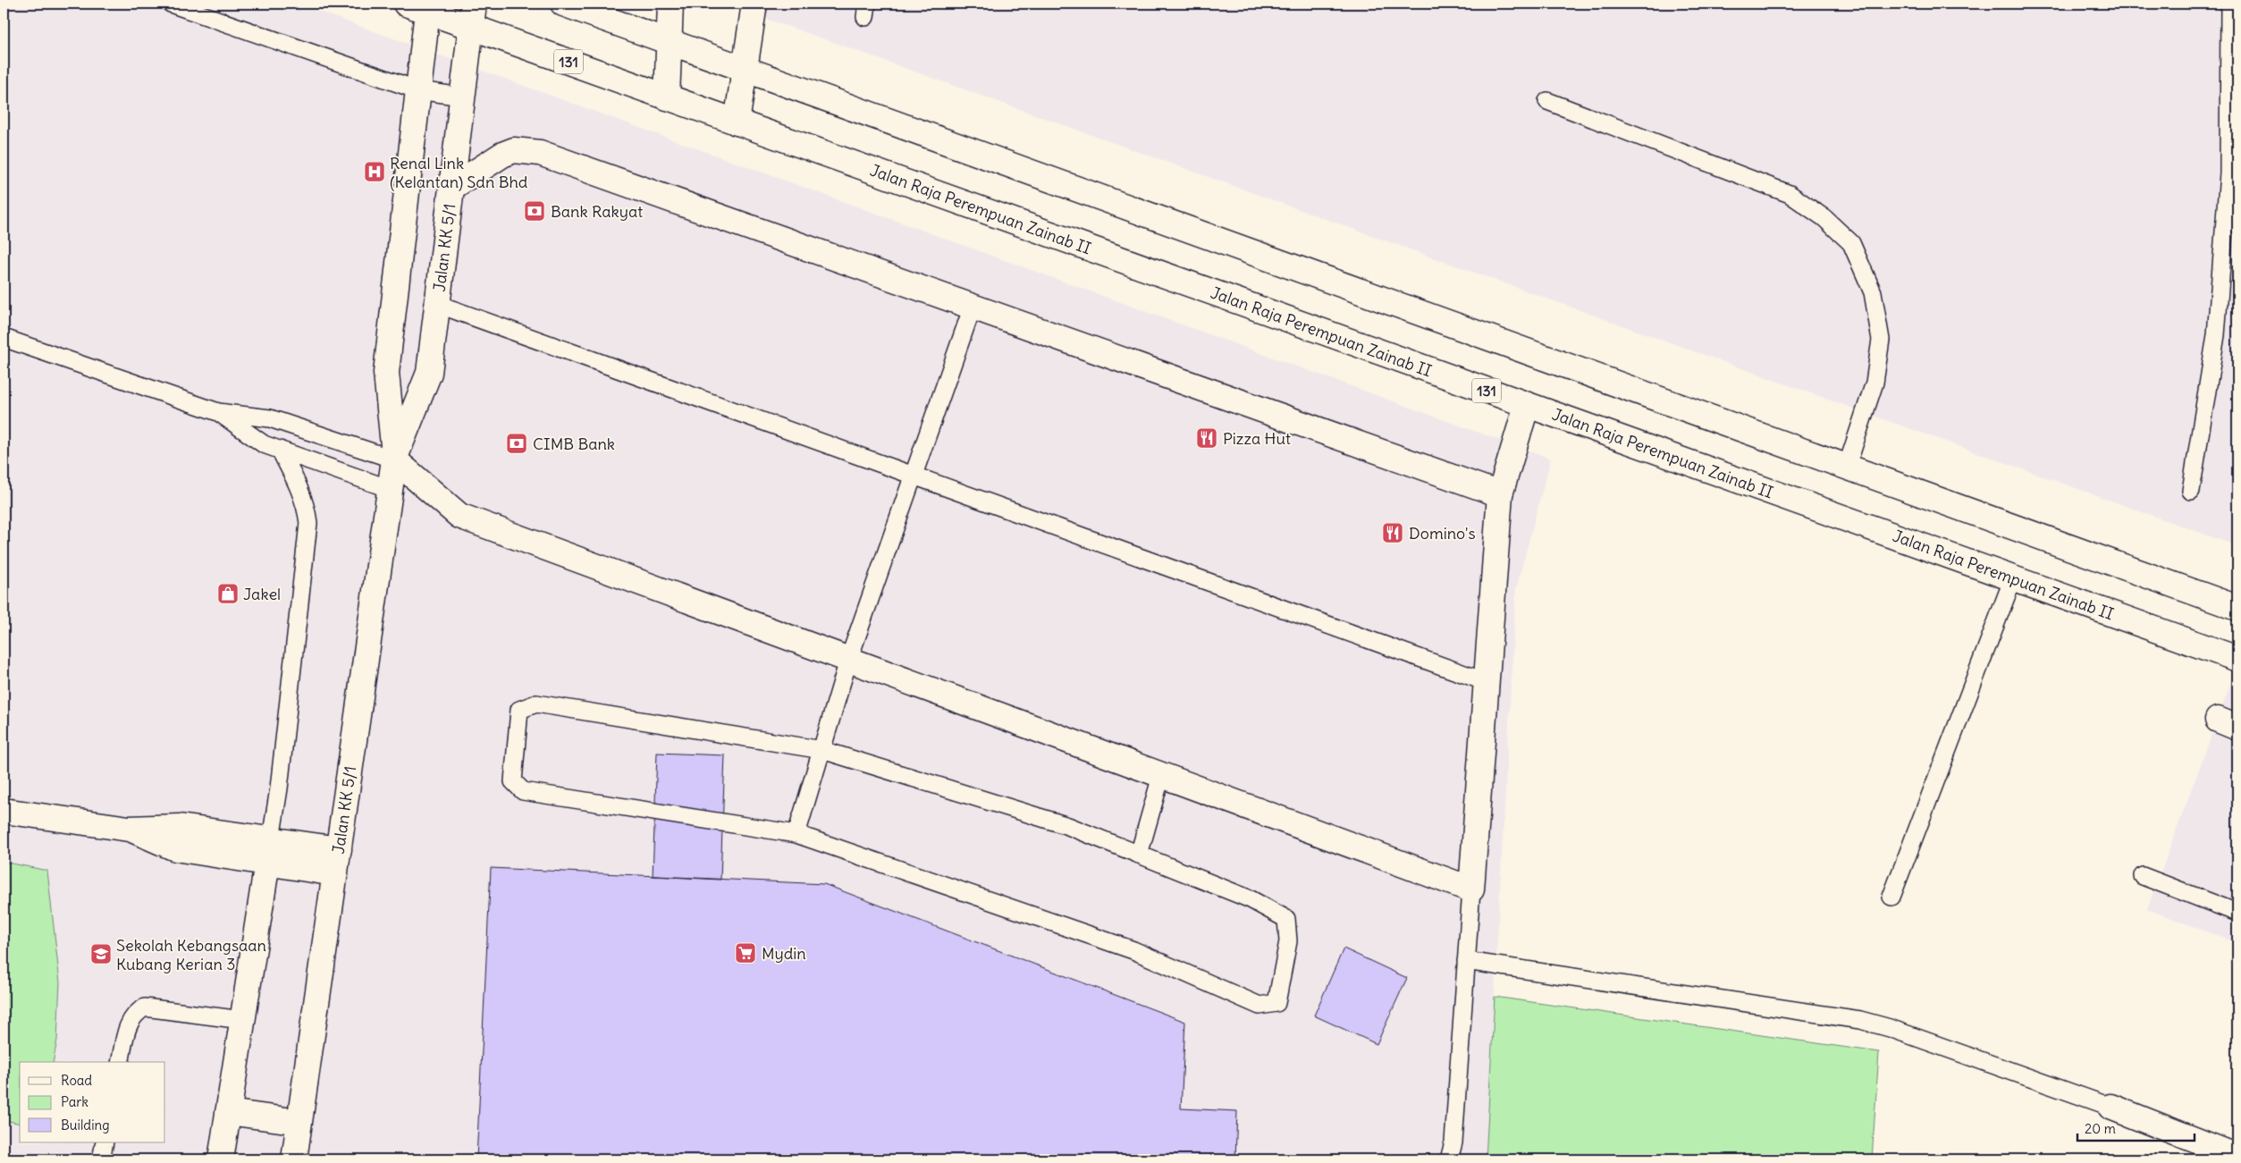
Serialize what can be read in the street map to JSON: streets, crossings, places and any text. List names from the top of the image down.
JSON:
{
  "streets": {
    "street": ["131", "Jalan Raja Perempuan Zainab II", "Jalan KK 5/1"]
  },
  "crossings": [
    ["Jalan Raja Perempuan Zainab II", "Jalan KK 5/1"]
  ],
  "places": {
    "hospital": ["Renal Link (Kelantan) Sdn Bhd"],
    "bank": ["Bank Rakyat", "CIMB Bank"],
    "restaurant": ["Pizza Hut", "Domino's"],
    "shop": ["Jakel"],
    "supermarket": ["Mydin"],
    "school or university": ["Sekolah Kebangsaan Kubang Kerian 3"]
  },
  "legend": ["Road", "Park", "Building"],
  "scale_bar": "20 m"
}
